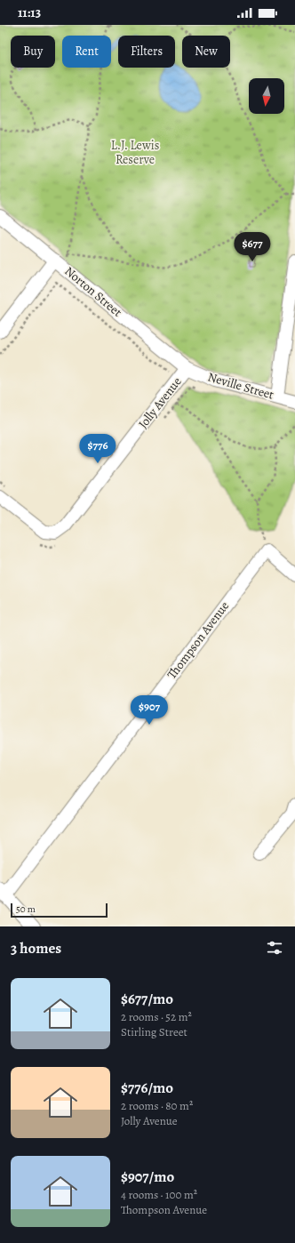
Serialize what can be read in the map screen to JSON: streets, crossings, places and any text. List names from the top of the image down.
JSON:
{
  "streets": {
    "street": [
      "Norton Street",
      "Neville Street",
      "Jolly Avenue",
      "Thompson Avenue"
    ]
  },
  "crossings": [
    ["Norton Street", "Neville Street"],
    ["Norton Street", "Jolly Avenue"],
    ["Neville Street", "Jolly Avenue"]
  ],
  "parks": ["L.J. Lewis Reserve"],
  "scale_bar": "50 m",
  "north": "bottom",
  "page": {
    "status": "11:13",
    "chip": [
      "Buy",
      "Rent",
      "Filters",
      "New"
    ],
    "price": ["$677", "$776", "$907"],
    "scale": "50 m",
    "heading": "3 homes",
    "list": [
      {
        "name": "$677/mo",
        "note": "2 rooms · 52 m² · Stirling Street"
      },
      {
        "name": "$776/mo",
        "note": "2 rooms · 80 m² · Jolly Avenue"
      },
      {
        "name": "$907/mo",
        "note": "4 rooms · 100 m² · Thompson Avenue"
      }
    ]
  }
}
